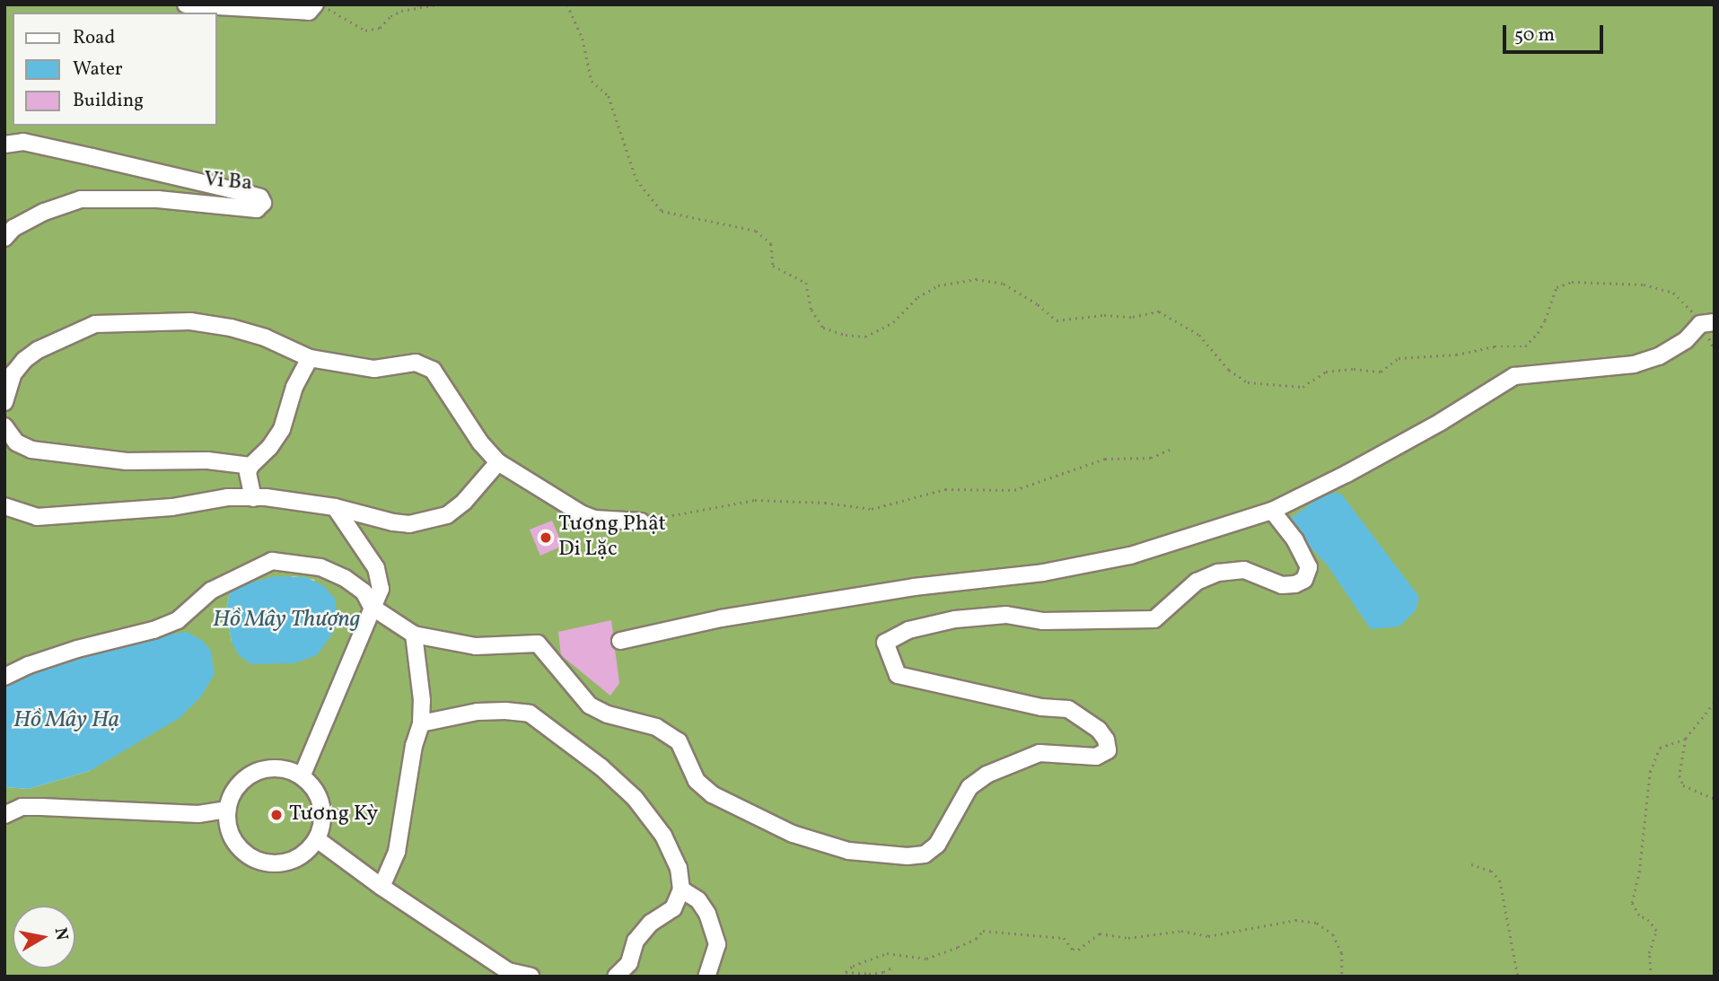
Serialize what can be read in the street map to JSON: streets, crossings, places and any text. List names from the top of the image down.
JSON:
{
  "streets": {
    "street": ["Vi Ba"]
  },
  "water": ["Hồ Mây Thượng", "Hồ Mây Hạ"],
  "places": ["Tượng Phật Di Lặc", "Tương Kỳ"],
  "legend": ["Road", "Water", "Building"],
  "scale_bar": "50 m",
  "north": "right"
}
